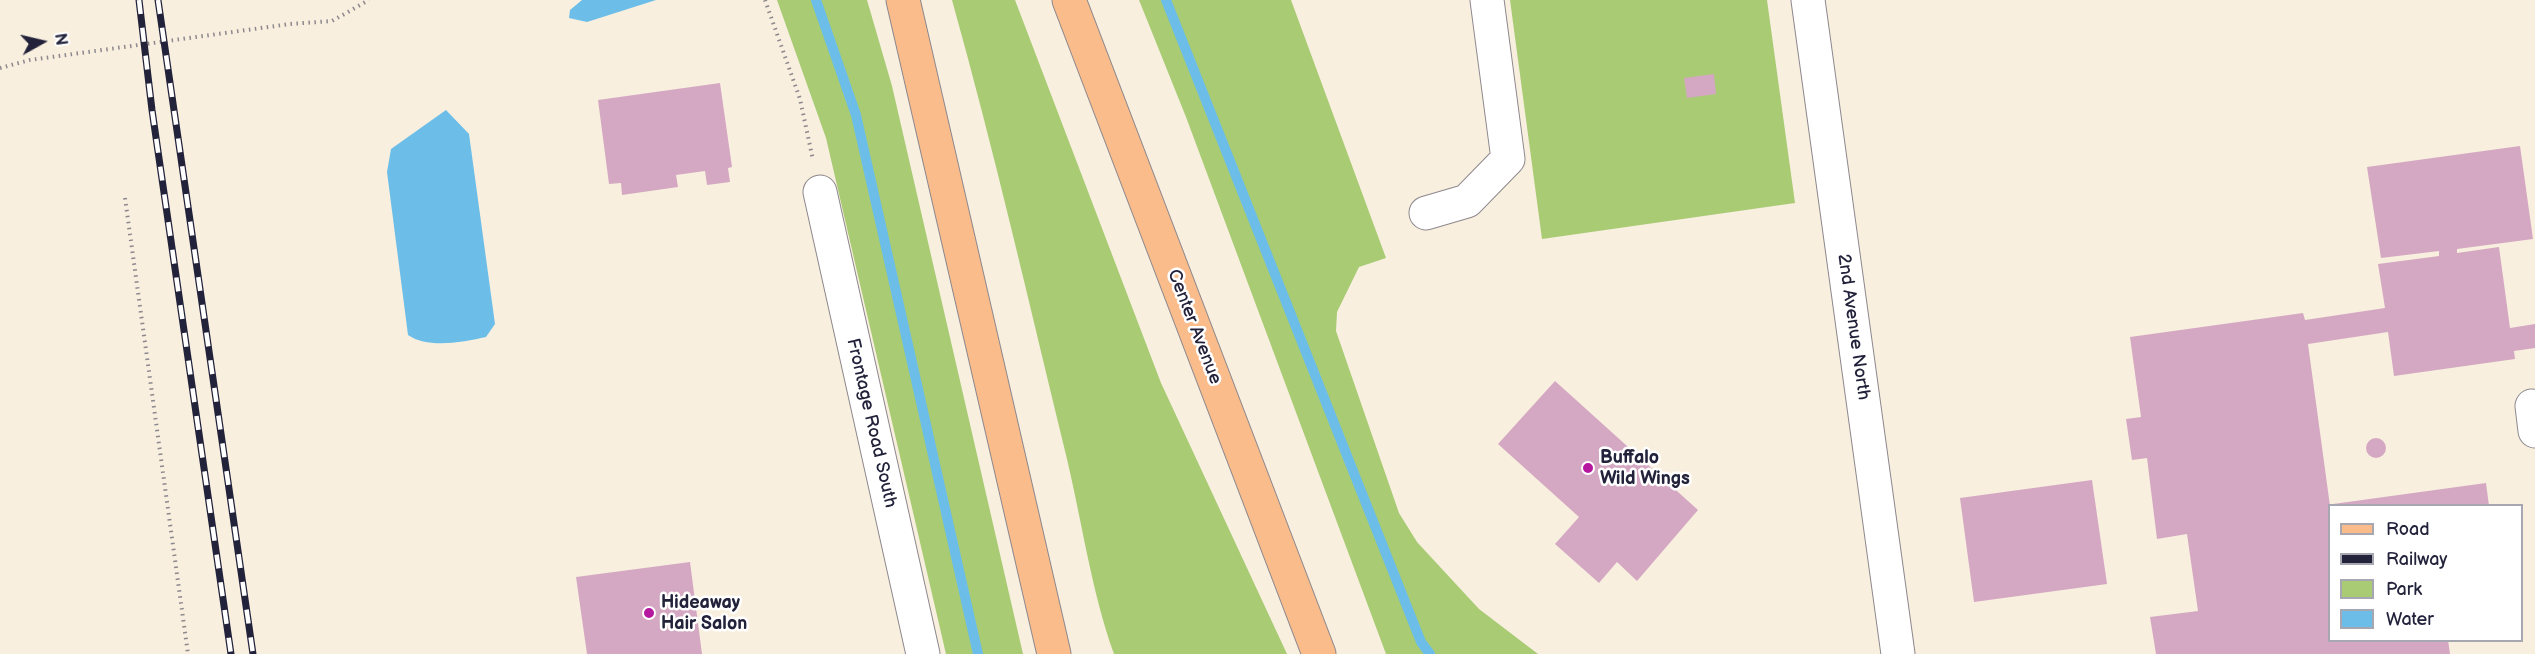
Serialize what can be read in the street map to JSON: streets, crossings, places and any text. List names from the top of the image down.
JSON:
{
  "streets": {
    "main road": ["Center Avenue"],
    "street": ["2nd Avenue North", "Frontage Road South"]
  },
  "places": ["Buffalo Wild Wings", "Hideaway Hair Salon"],
  "legend": [
    "Road",
    "Railway",
    "Park",
    "Water"
  ],
  "north": "right"
}
